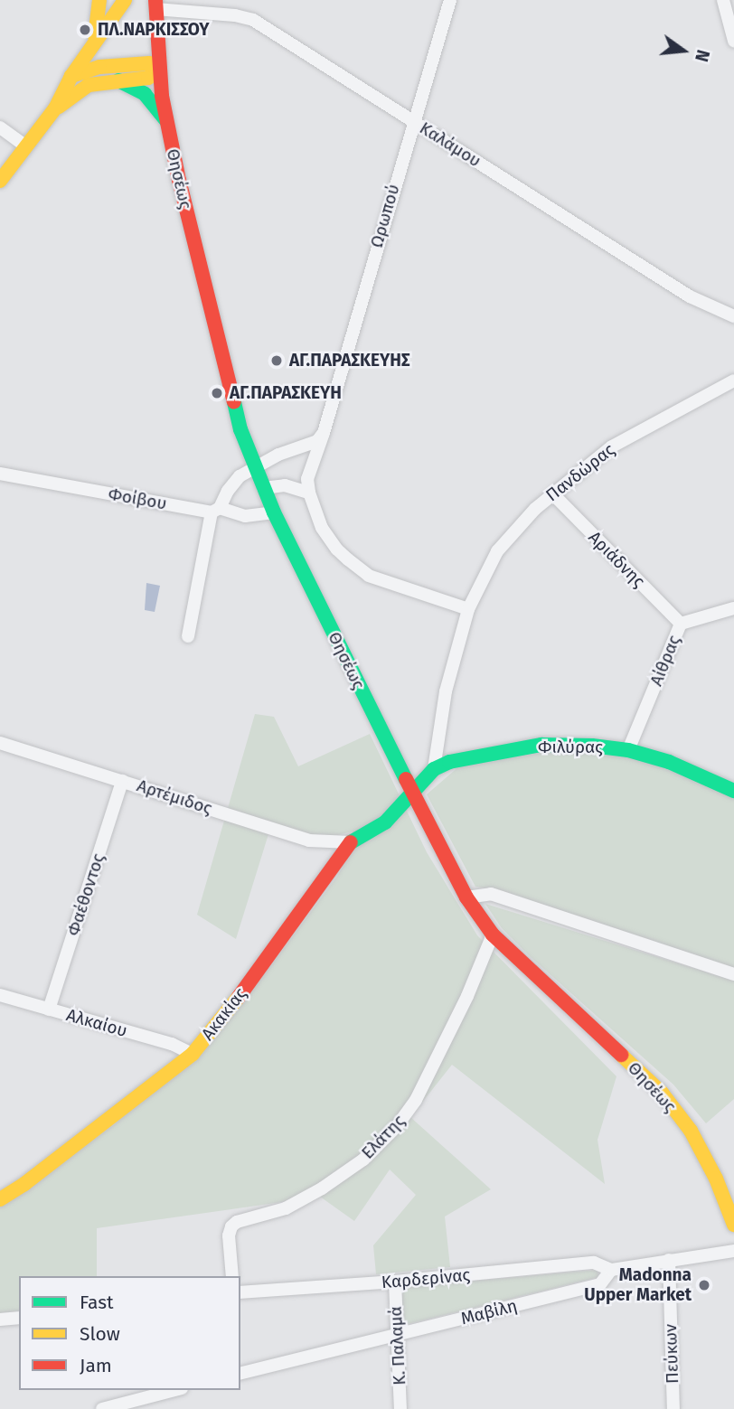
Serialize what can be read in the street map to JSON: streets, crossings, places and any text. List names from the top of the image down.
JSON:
{
  "streets": {
    "main road": ["Θησέως", "Φιλύρας", "Ακακίας"],
    "street": [
      "Καλάμου",
      "Ωρωπού",
      "Πανδώρας",
      "Φοίβου",
      "Αριάδνης",
      "Αίθρας",
      "Αρτέμιδος",
      "Φαέθοντος",
      "Αλκαίου",
      "Ελάτης",
      "Καρδερίνας",
      "Μαβίλη",
      "Κ. Παλαμά",
      "Πεύκων"
    ]
  },
  "crossings": [
    ["Καλάμου", "Θησέως"],
    ["Καλάμου", "Ωρωπού"],
    ["Θησέως", "Φοίβου"],
    ["Θησέως", "Φιλύρας"],
    ["Θησέως", "Ακακίας"],
    ["Θησέως", "Ελάτης"],
    ["Πανδώρας", "Αριάδνης"],
    ["Πανδώρας", "Φιλύρας"],
    ["Αριάδνης", "Αίθρας"],
    ["Αίθρας", "Φιλύρας"],
    ["Φιλύρας", "Ακακίας"],
    ["Αρτέμιδος", "Φαέθοντος"],
    ["Αρτέμιδος", "Ακακίας"],
    ["Φαέθοντος", "Αλκαίου"],
    ["Ακακίας", "Αλκαίου"],
    ["Καρδερίνας", "Μαβίλη"],
    ["Καρδερίνας", "Κ. Παλαμά"],
    ["Μαβίλη", "Κ. Παλαμά"],
    ["Μαβίλη", "Πεύκων"]
  ],
  "places": [
    "ΠΛ.ΝΑΡΚΙΣΣΟΥ",
    "ΑΓ.ΠΑΡΑΣΚΕΥΗΣ",
    "ΑΓ.ΠΑΡΑΣΚΕΥΗ",
    "Madonna Upper Market"
  ],
  "legend": ["Fast", "Slow", "Jam"],
  "north": "right"
}
